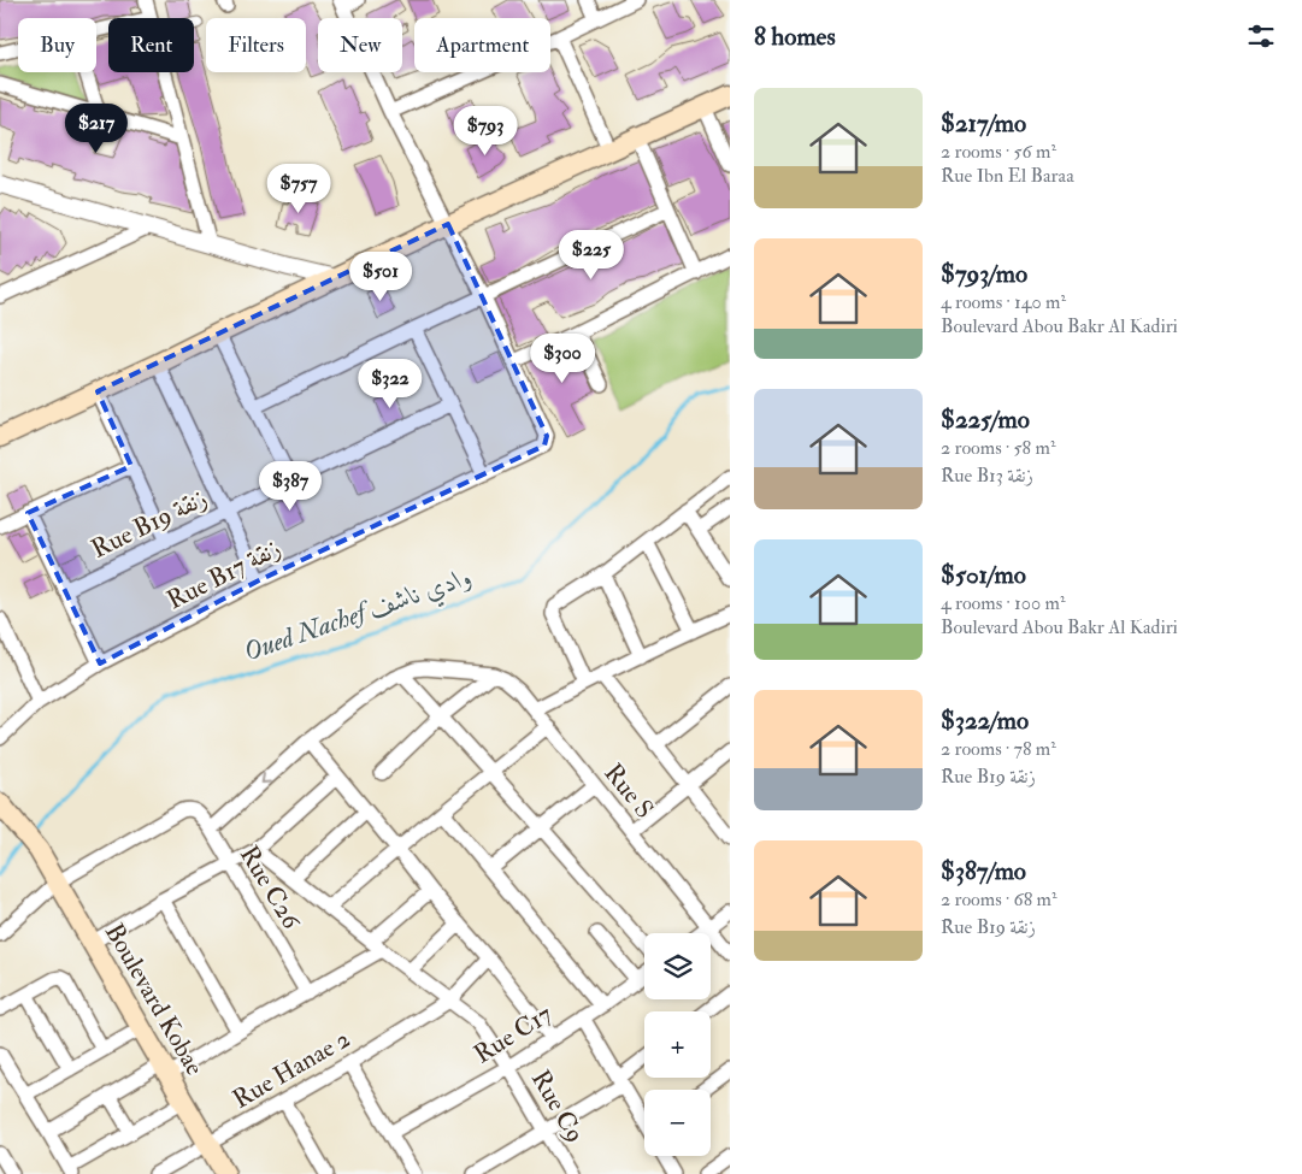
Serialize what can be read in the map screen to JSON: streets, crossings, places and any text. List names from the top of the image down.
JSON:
{
  "streets": {
    "main road": ["Boulevard Kobae"],
    "street": [
      "Rue B19 زنقة",
      "Rue B17 زنقة",
      "Rue S",
      "Rue C26",
      "Rue C17",
      "Rue Hanae 2",
      "Rue C9"
    ]
  },
  "crossings": [
    ["Rue C26", "Boulevard Kobae"],
    ["Boulevard Kobae", "Rue Hanae 2"],
    ["Rue C17", "Rue C9"],
    ["Rue Hanae 2", "Rue C9"]
  ],
  "water": ["Oued Nachef وادي ناشف"],
  "page": {
    "heading": "8 homes",
    "chip": [
      "Buy",
      "Rent",
      "Filters",
      "New",
      "Apartment"
    ],
    "list": [
      {
        "name": "$217/mo",
        "note": "2 rooms · 56 m² · Rue Ibn El Baraa"
      },
      {
        "name": "$793/mo",
        "note": "4 rooms · 140 m² · Boulevard Abou Bakr Al Kadiri"
      },
      {
        "name": "$225/mo",
        "note": "2 rooms · 58 m² · Rue B13 زنقة"
      },
      {
        "name": "$501/mo",
        "note": "4 rooms · 100 m² · Boulevard Abou Bakr Al Kadiri"
      },
      {
        "name": "$322/mo",
        "note": "2 rooms · 78 m² · Rue B19 زنقة"
      },
      {
        "name": "$387/mo",
        "note": "2 rooms · 68 m² · Rue B19 زنقة"
      }
    ],
    "price": [
      "$217",
      "$793",
      "$757",
      "$225",
      "$501",
      "$300",
      "$322",
      "$387"
    ],
    "map_buttons": ["+", "−"]
  }
}
